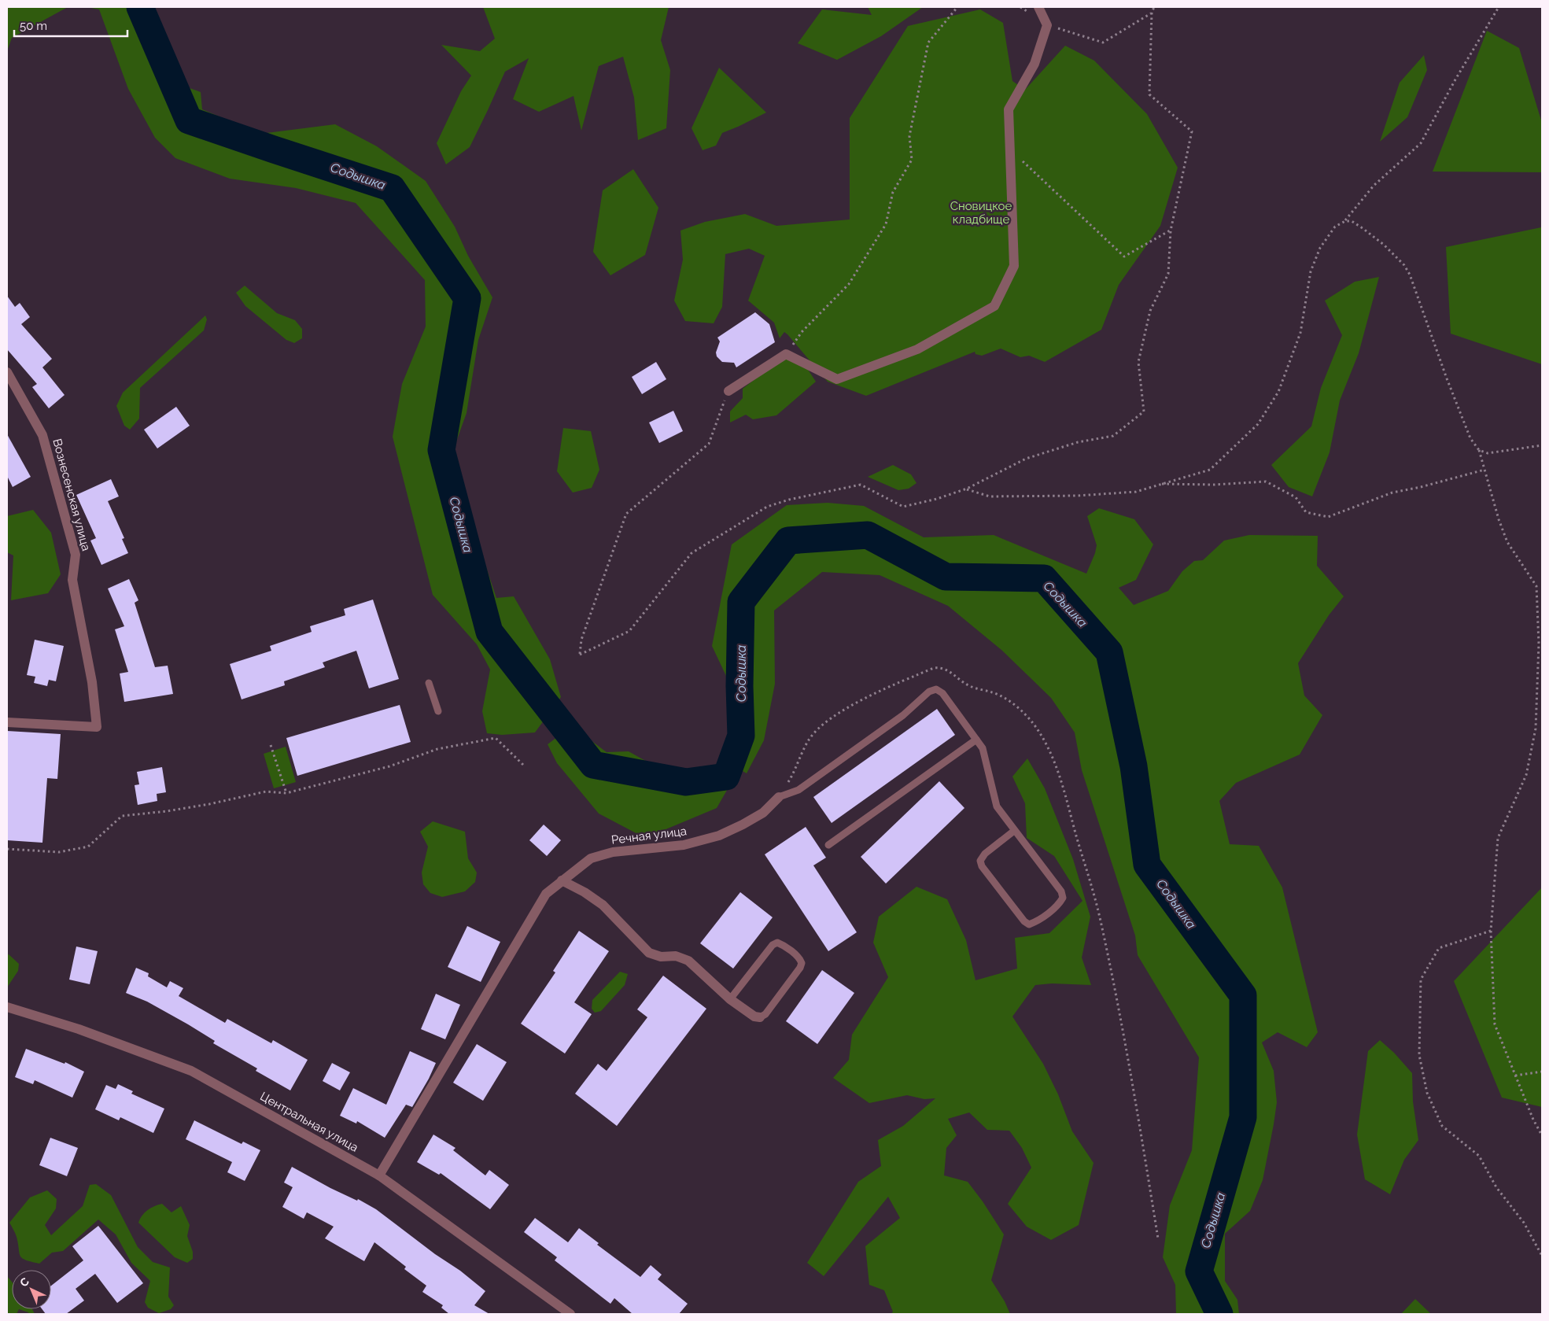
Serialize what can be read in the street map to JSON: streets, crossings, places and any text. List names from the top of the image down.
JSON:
{
  "streets": {
    "street": ["Вознесенская улица", "Речная улица", "Центральная улица"]
  },
  "crossings": [
    ["Речная улица", "Центральная улица"]
  ],
  "water": ["Содышка"],
  "parks": ["Сновицкое кладбище"],
  "scale_bar": "50 m",
  "north": "top left"
}
